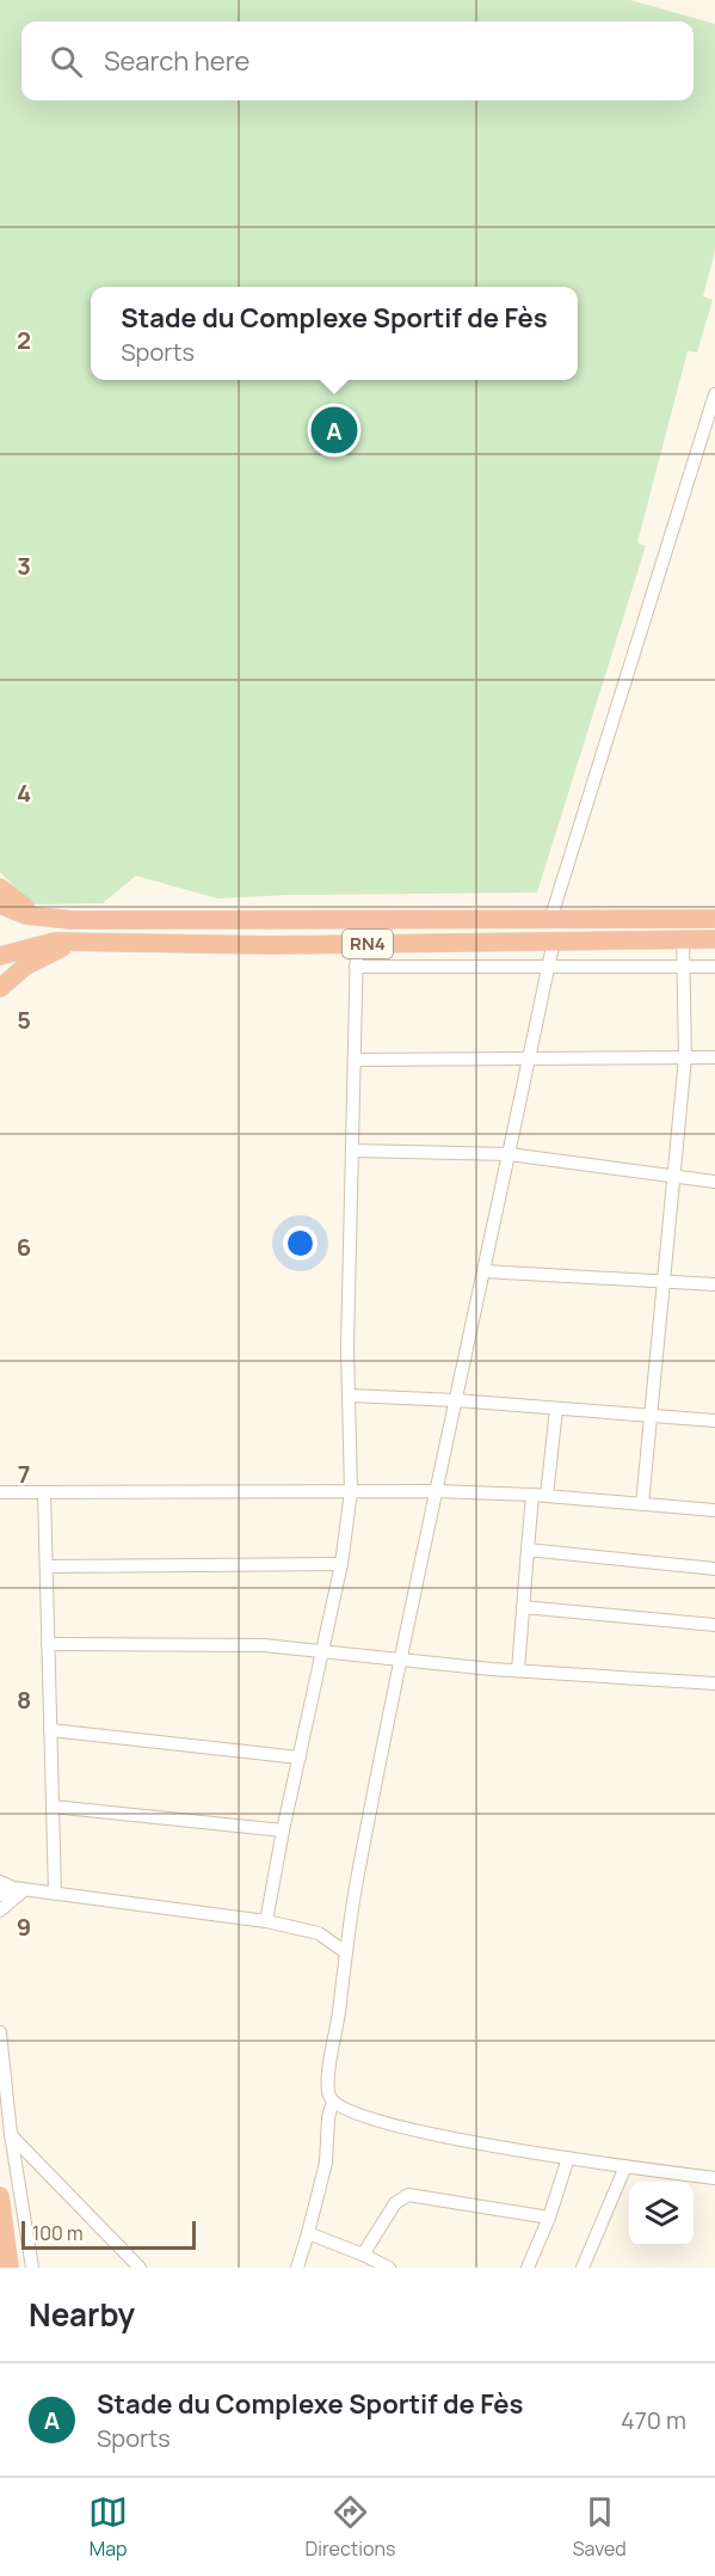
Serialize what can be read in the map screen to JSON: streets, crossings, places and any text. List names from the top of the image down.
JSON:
{
  "streets": {
    "highway": ["RN4"]
  },
  "scale_bar": "100 m",
  "page": {
    "search": "Search here",
    "popup": ["Stade du Complexe Sportif de Fès", "Sports"],
    "pins": "A",
    "scale": "100 m",
    "heading": "Nearby",
    "list": [
      {
        "mark": "A",
        "name": "Stade du Complexe Sportif de Fès",
        "note": "Sports",
        "value": "470 m"
      }
    ],
    "nav": ["Map", "Directions", "Saved"]
  },
  "grid": {
    "rows": [
      "2",
      "3",
      "4",
      "5",
      "6",
      "7",
      "8",
      "9"
    ]
  }
}
